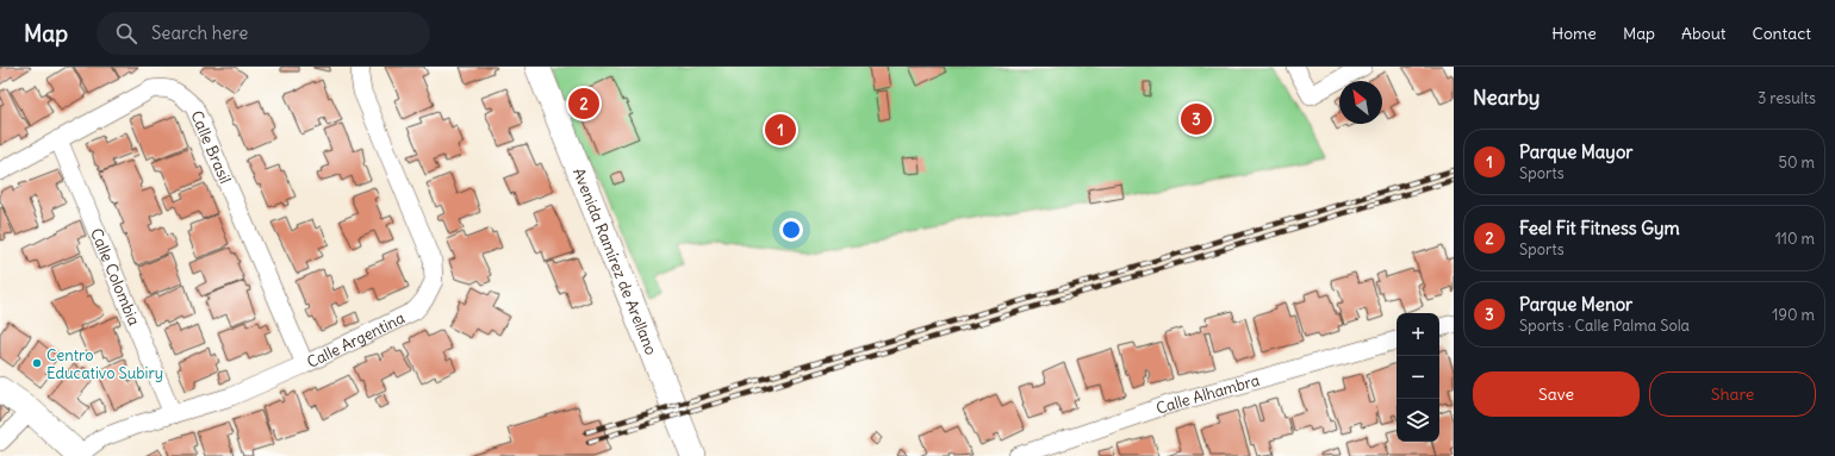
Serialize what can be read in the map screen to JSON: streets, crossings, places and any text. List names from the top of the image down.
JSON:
{
  "streets": {
    "street": [
      "Calle Brasil",
      "Avenida Ramírez de Arellano",
      "Calle Colombia",
      "Calle Argentina",
      "Calle Alhambra"
    ]
  },
  "crossings": [
    ["Calle Brasil", "Calle Colombia"],
    ["Calle Brasil", "Calle Argentina"],
    ["Calle Colombia", "Calle Argentina"]
  ],
  "places": ["Centro Educativo Subiry"],
  "north": "top left",
  "page": {
    "header": "Map",
    "search": "Search here",
    "nav": [
      "Home",
      "Map",
      "About",
      "Contact"
    ],
    "heading": ["Nearby", "3 results"],
    "pins": ["2", "3", "1"],
    "list": [
      {
        "mark": "1",
        "name": "Parque Mayor",
        "note": "Sports",
        "value": "50 m"
      },
      {
        "mark": "2",
        "name": "Feel Fit Fitness Gym",
        "note": "Sports",
        "value": "110 m"
      },
      {
        "mark": "3",
        "name": "Parque Menor",
        "note": "Sports · Calle Palma Sola",
        "value": "190 m"
      }
    ],
    "map_buttons": ["+", "−"],
    "buttons": ["Save", "Share"]
  }
}
